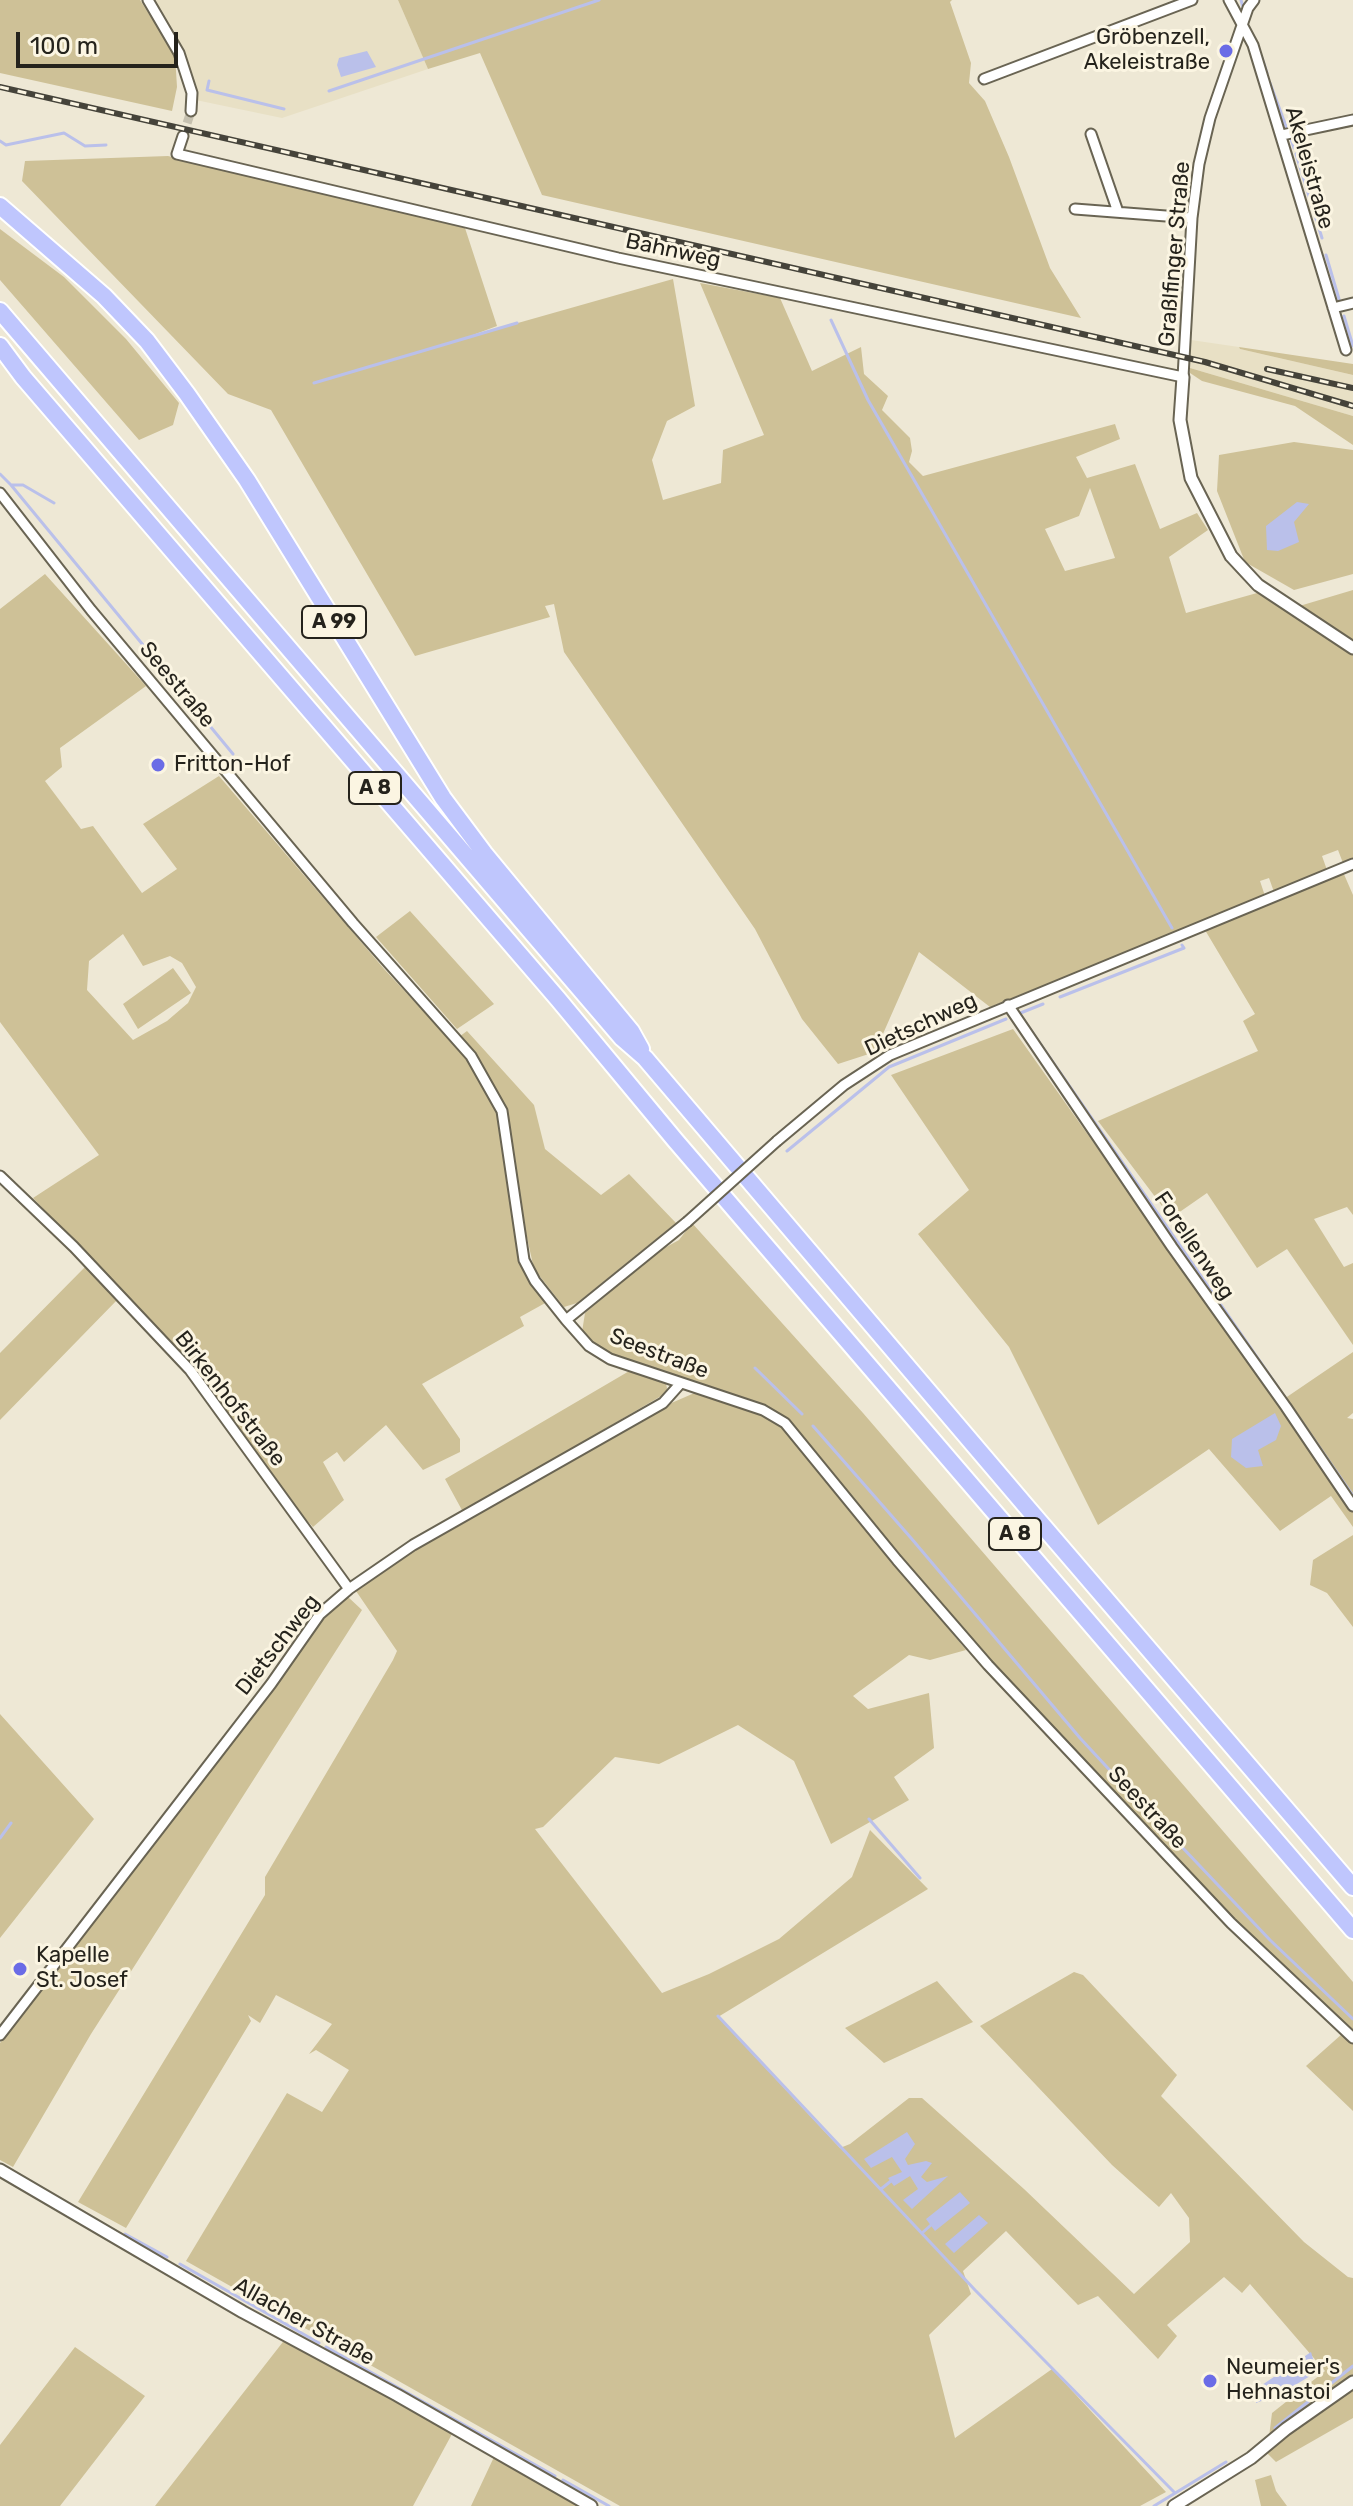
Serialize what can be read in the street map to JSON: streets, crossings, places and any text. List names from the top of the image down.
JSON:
{
  "streets": {
    "highway": ["A 99", "A 8"],
    "street": [
      "Akeleistraße",
      "Bahnweg",
      "Graßlfinger Straße",
      "Seestraße",
      "Dietschweg",
      "Forellenweg",
      "Birkenhofstraße",
      "Allacher Straße"
    ]
  },
  "crossings": [
    ["Akeleistraße", "Graßlfinger Straße"],
    ["Bahnweg", "Graßlfinger Straße"],
    ["A 99", "A 8"],
    ["Seestraße", "Dietschweg"],
    ["Dietschweg", "Forellenweg"],
    ["Dietschweg", "Birkenhofstraße"]
  ],
  "places": [
    "Gröbenzell, Akeleistraße",
    "Fritton-Hof",
    "Kapelle St. Josef",
    "Neumeier's Hehnastoi"
  ],
  "scale_bar": "100 m"
}
